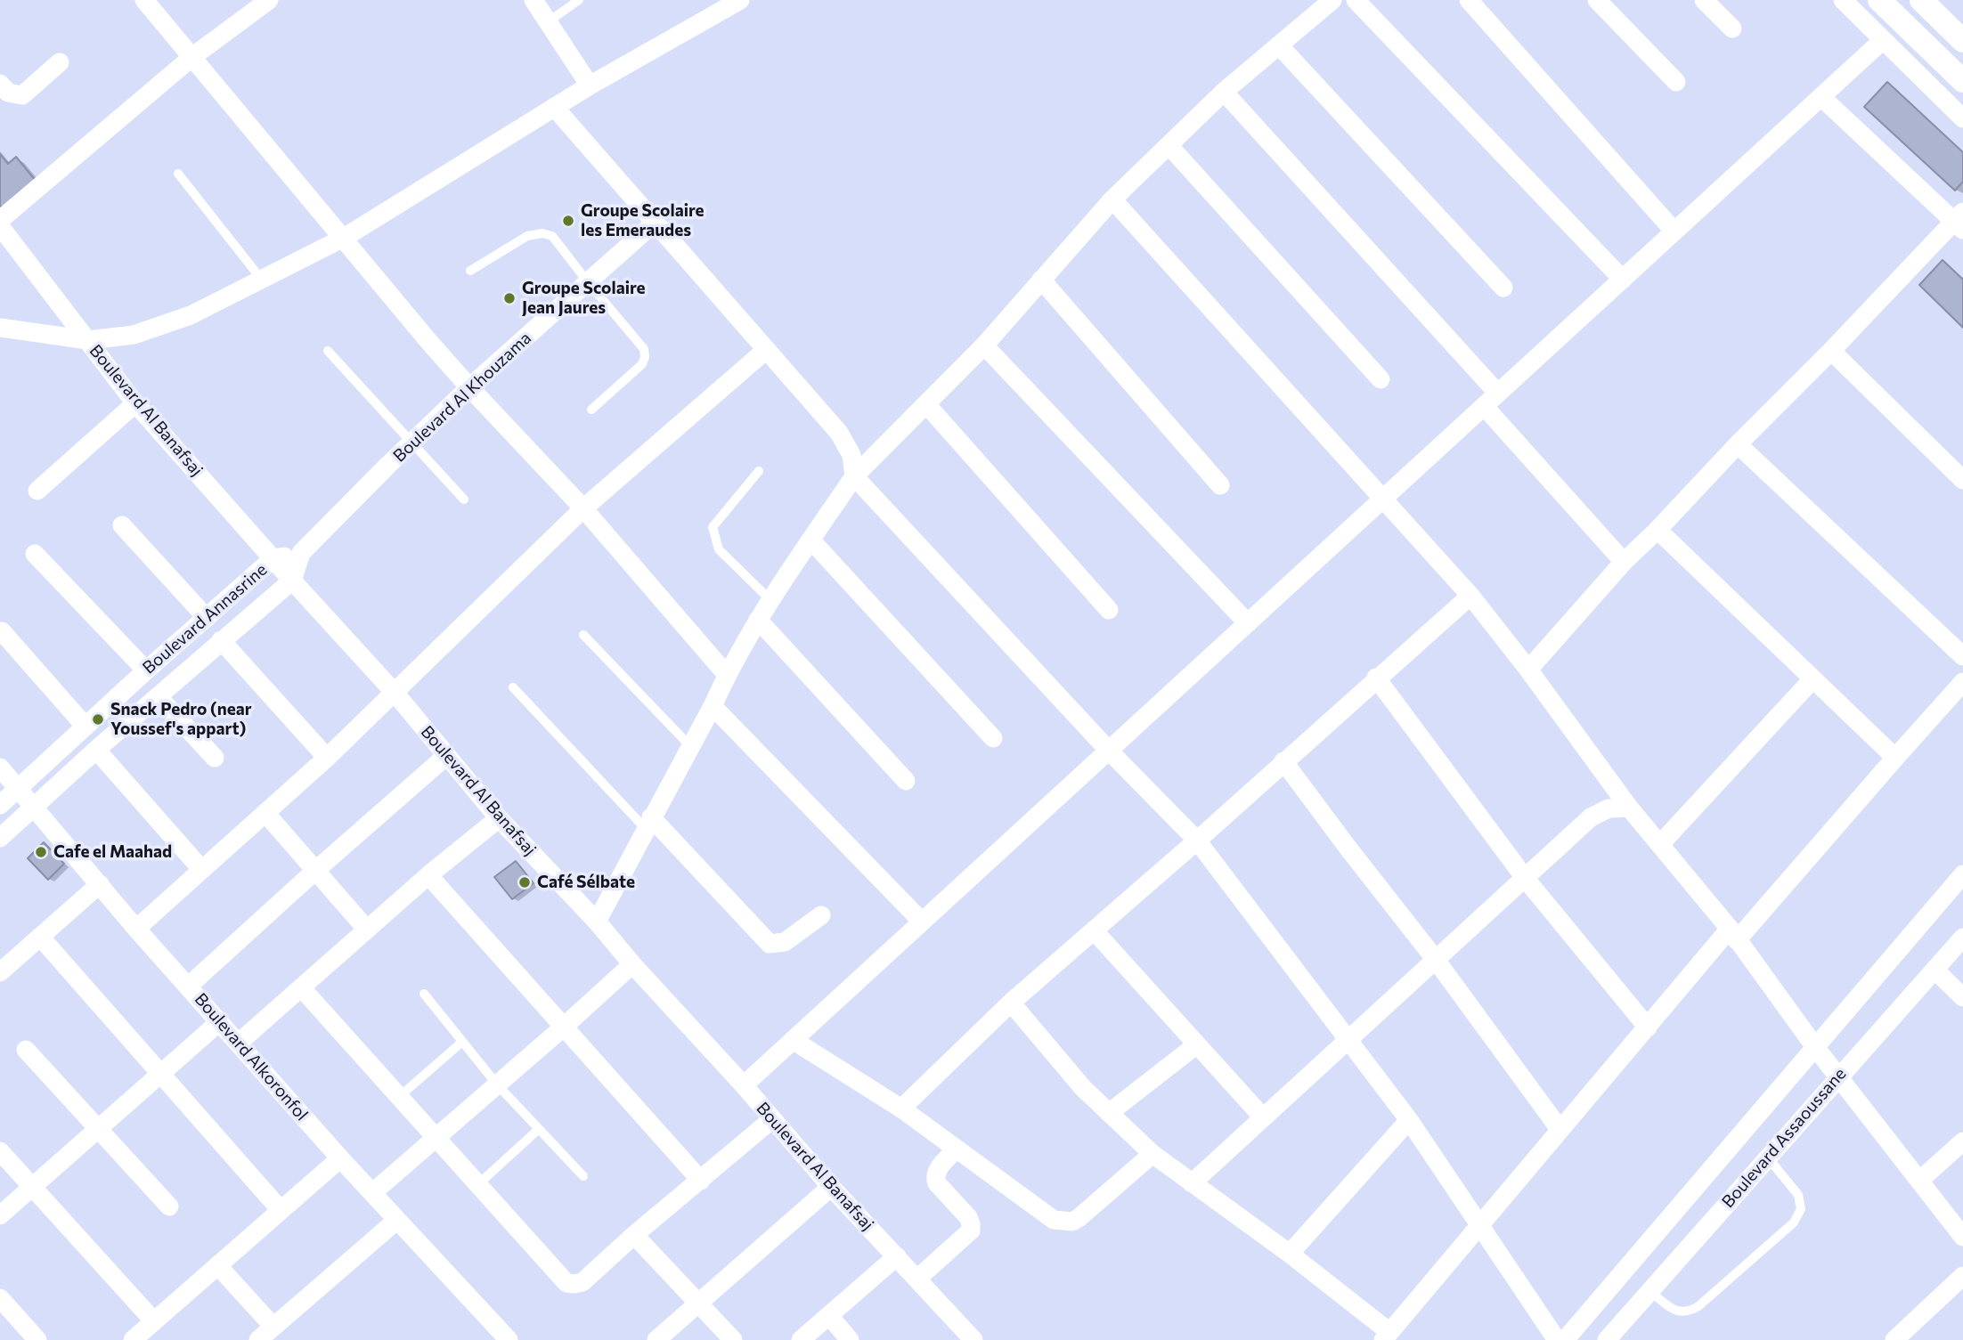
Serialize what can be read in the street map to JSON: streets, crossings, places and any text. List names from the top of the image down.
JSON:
{
  "streets": {
    "street": [
      "Boulevard Al Khouzama",
      "Boulevard Al Banafsaj",
      "Boulevard Annasrine",
      "Boulevard Alkoronfol",
      "Boulevard Assaoussane"
    ]
  },
  "crossings": [
    ["Boulevard Al Khouzama", "Boulevard Annasrine"],
    ["Boulevard Al Banafsaj", "Boulevard Annasrine"],
    ["Boulevard Annasrine", "Boulevard Alkoronfol"]
  ],
  "places": [
    "Groupe Scolaire les Emeraudes",
    "Groupe Scolaire Jean Jaures",
    "Snack Pedro (near Youssef's appart)",
    "Cafe el Maahad",
    "Café Sélbate"
  ]
}
